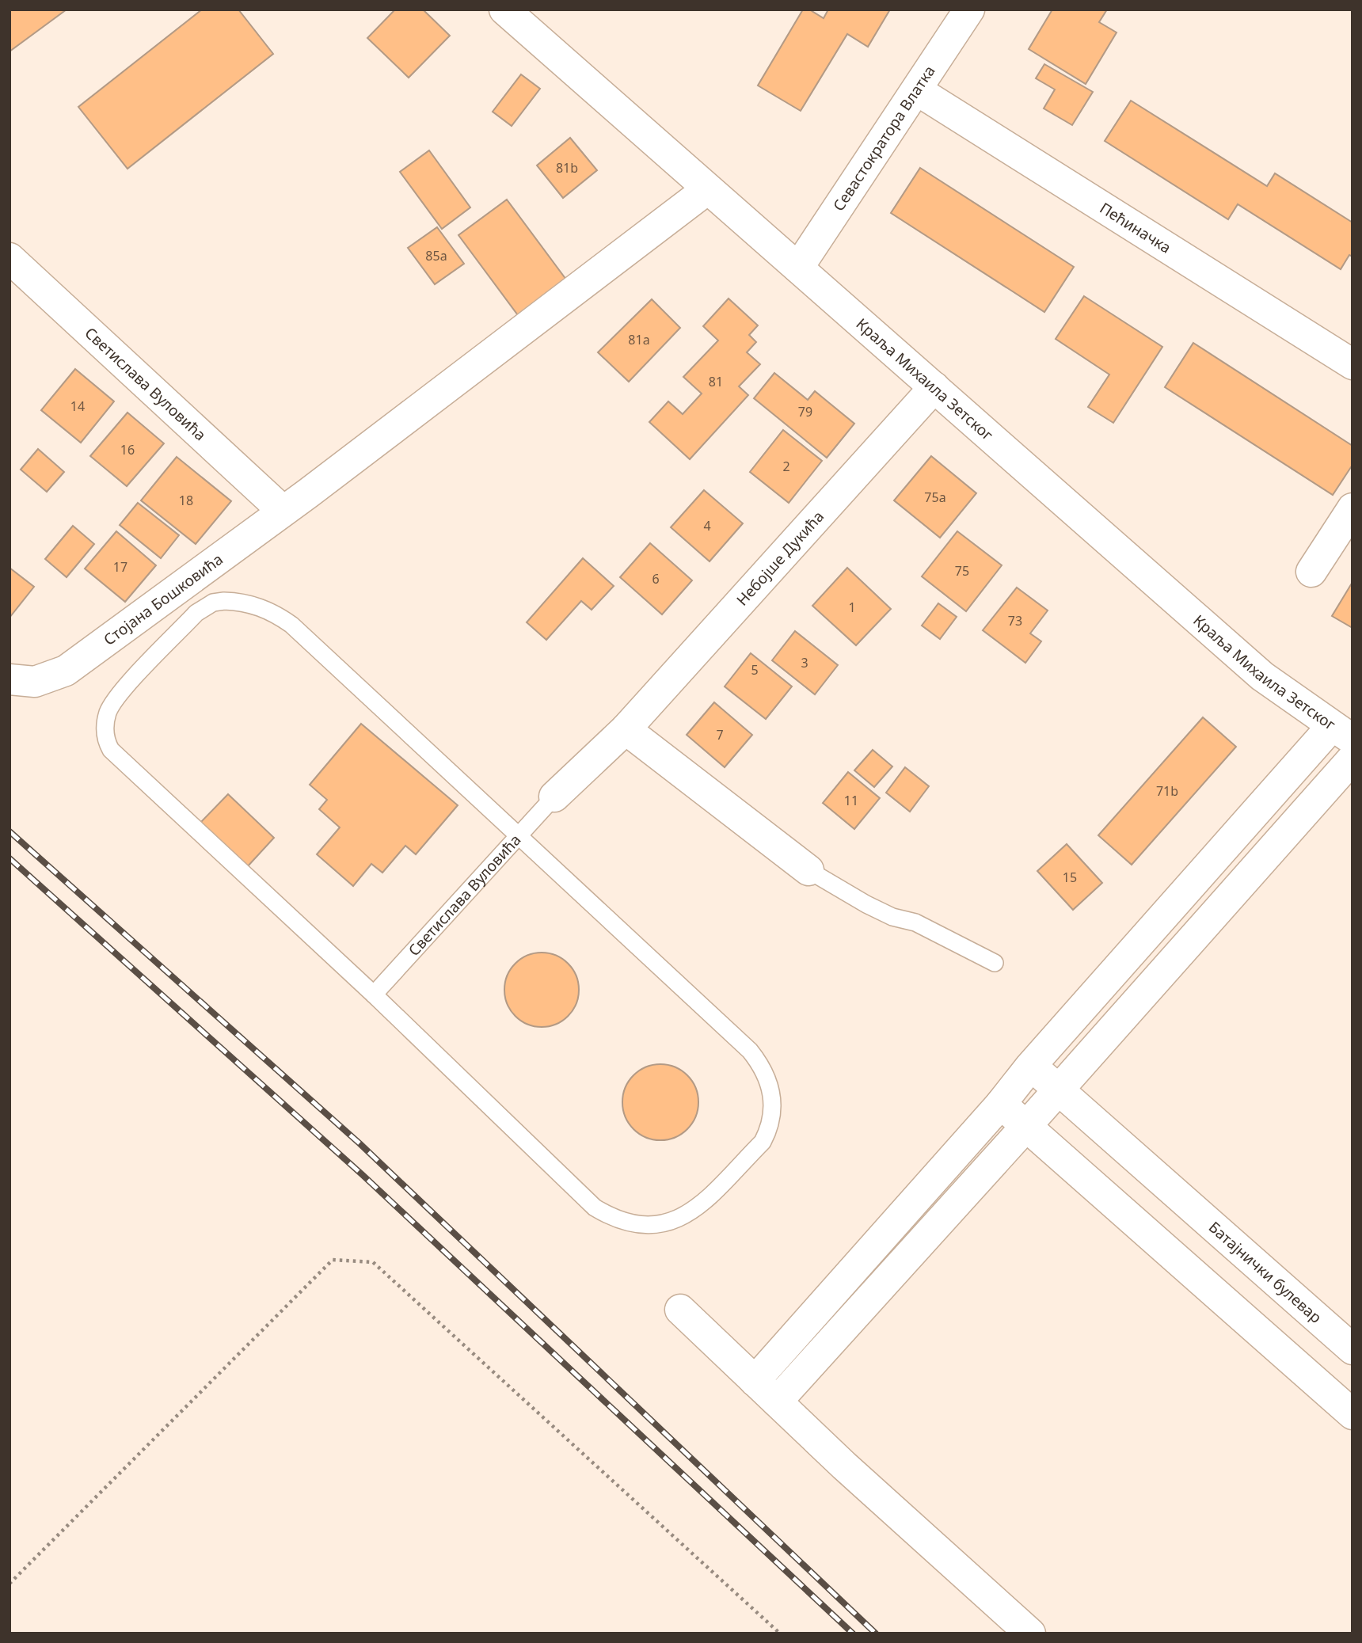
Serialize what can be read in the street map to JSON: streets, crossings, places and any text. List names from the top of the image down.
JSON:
{
  "streets": {
    "street": [
      "Севастократора Влатка",
      "Пећиначка",
      "Краља Михаила Зетског",
      "Светислава Вуловића",
      "Небојше Дукића",
      "Стојана Бошковића",
      "Батајнички булевар"
    ]
  },
  "crossings": [
    ["Севастократора Влатка", "Пећиначка"],
    ["Севастократора Влатка", "Краља Михаила Зетског"],
    ["Краља Михаила Зетског", "Небојше Дукића"],
    ["Краља Михаила Зетског", "Стојана Бошковића"],
    ["Светислава Вуловића", "Небојше Дукића"],
    ["Светислава Вуловића", "Стојана Бошковића"]
  ],
  "house_numbers": [
    "81b",
    "85a",
    "81a",
    "81",
    "14",
    "79",
    "16",
    "2",
    "75a",
    "18",
    "4",
    "17",
    "75",
    "6",
    "1",
    "73",
    "3",
    "5",
    "7",
    "71b",
    "11",
    "15"
  ]
}
